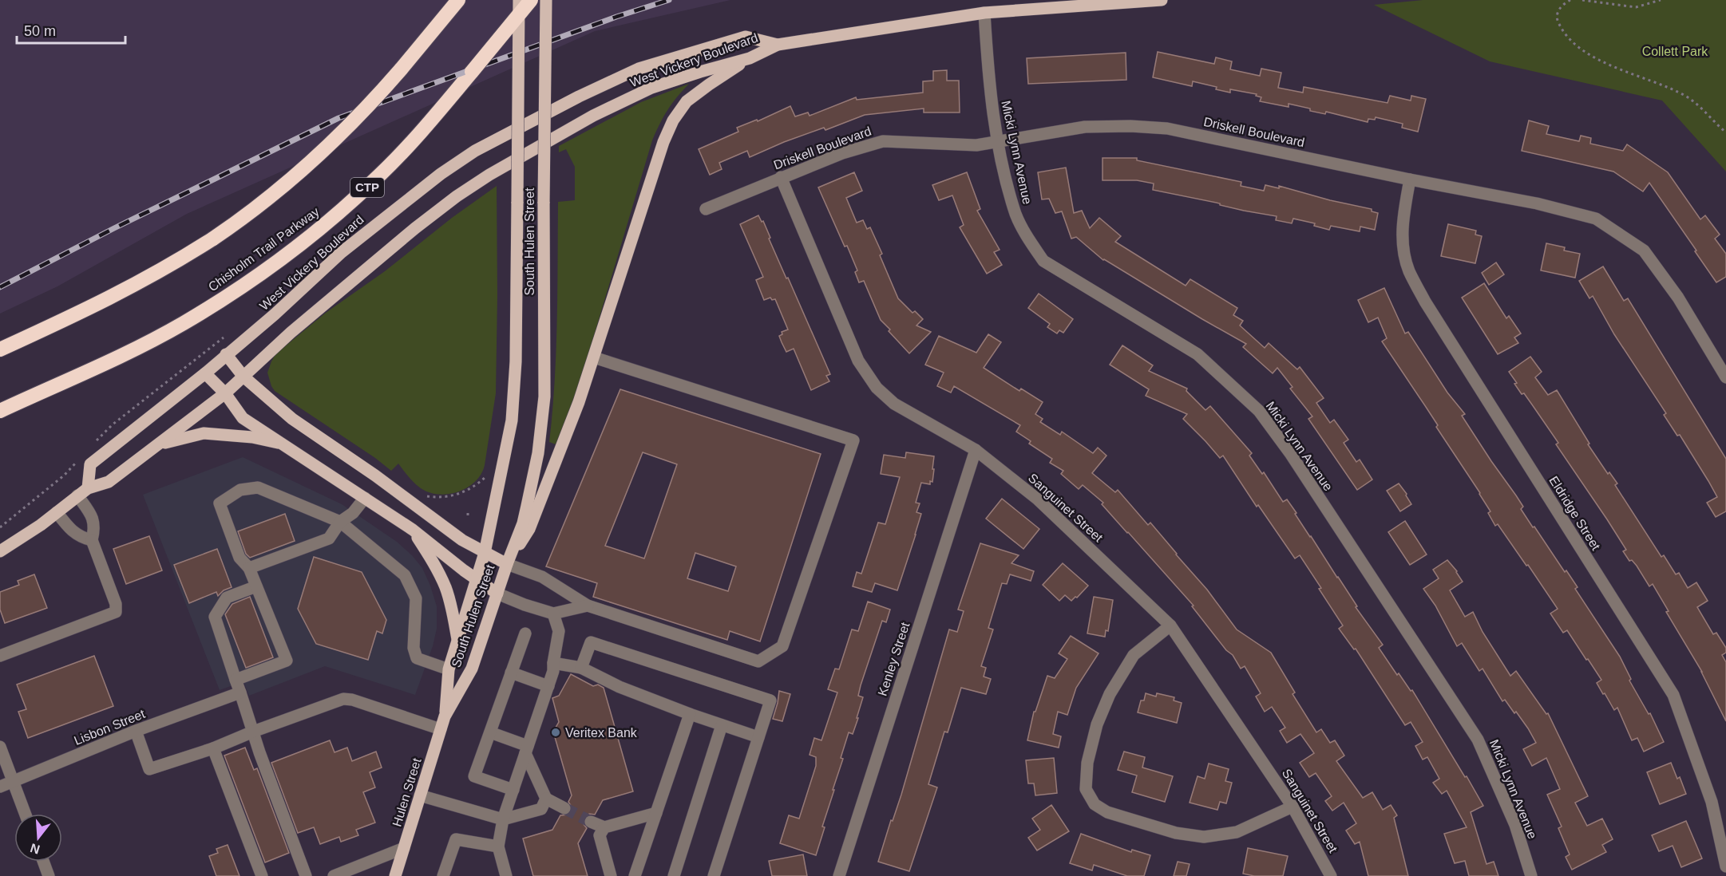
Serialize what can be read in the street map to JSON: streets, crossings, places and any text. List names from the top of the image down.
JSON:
{
  "streets": {
    "highway": ["CTP", "Chisholm Trail Parkway"],
    "main road": ["West Vickery Boulevard", "South Hulen Street", "Hulen Street"],
    "street": [
      "Driskell Boulevard",
      "Micki Lynn Avenue",
      "Sanguinet Street",
      "Eldridge Street",
      "Kenley Street",
      "Lisbon Street"
    ]
  },
  "crossings": [
    ["West Vickery Boulevard", "Micki Lynn Avenue"],
    ["Driskell Boulevard", "Micki Lynn Avenue"],
    ["Driskell Boulevard", "Sanguinet Street"],
    ["Driskell Boulevard", "Eldridge Street"],
    ["South Hulen Street", "Hulen Street"],
    ["Sanguinet Street", "Kenley Street"]
  ],
  "parks": ["Collett Park"],
  "places": ["Veritex Bank"],
  "scale_bar": "50 m",
  "north": "bottom"
}
